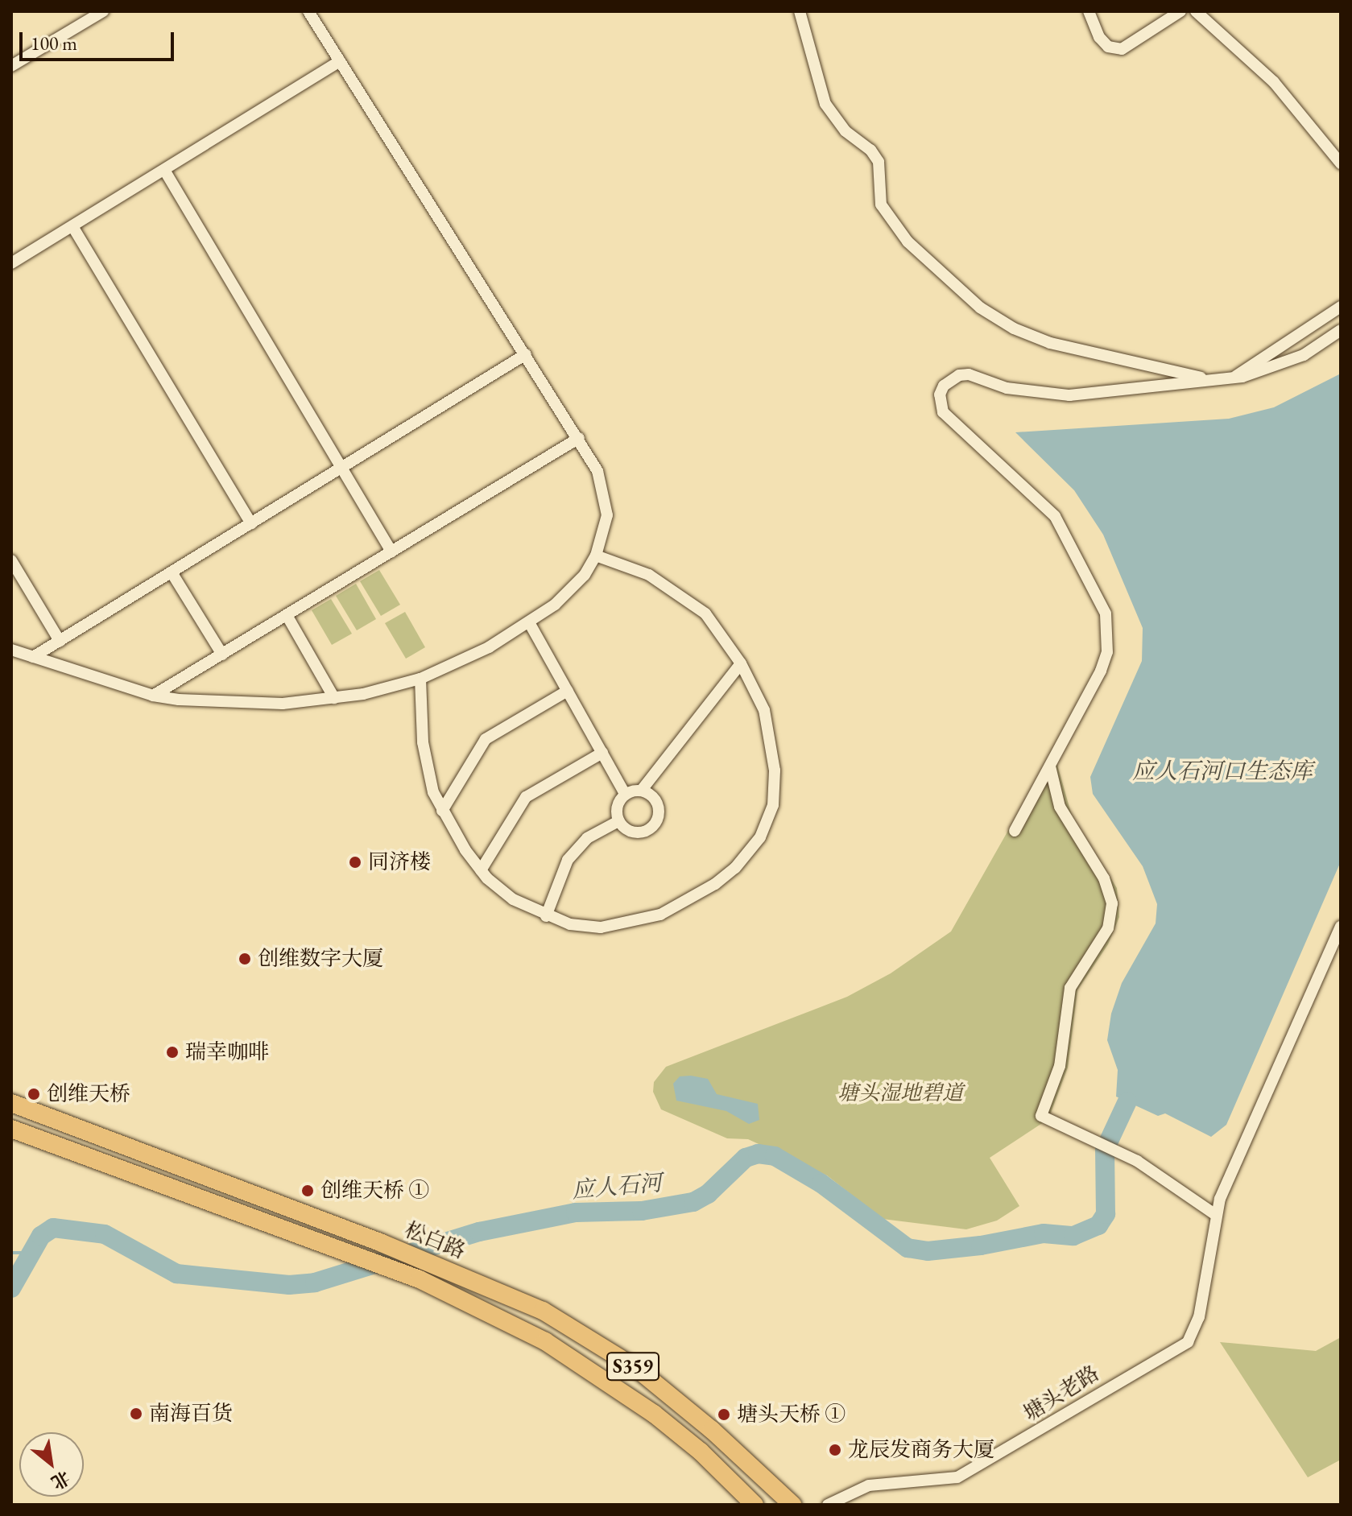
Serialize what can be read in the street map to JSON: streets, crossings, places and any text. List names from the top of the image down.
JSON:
{
  "streets": {
    "main road": ["松白路", "S359"],
    "street": ["塘头老路"]
  },
  "water": ["应人石河口生态库", "应人石河"],
  "parks": ["塘头湿地碧道"],
  "places": [
    "同济楼",
    "创维数字大厦",
    "瑞幸咖啡",
    "创维天桥",
    "创维天桥 ①",
    "南海百货",
    "塘头天桥 ①",
    "龙辰发商务大厦"
  ],
  "scale_bar": "100 m",
  "north": "bottom right"
}
